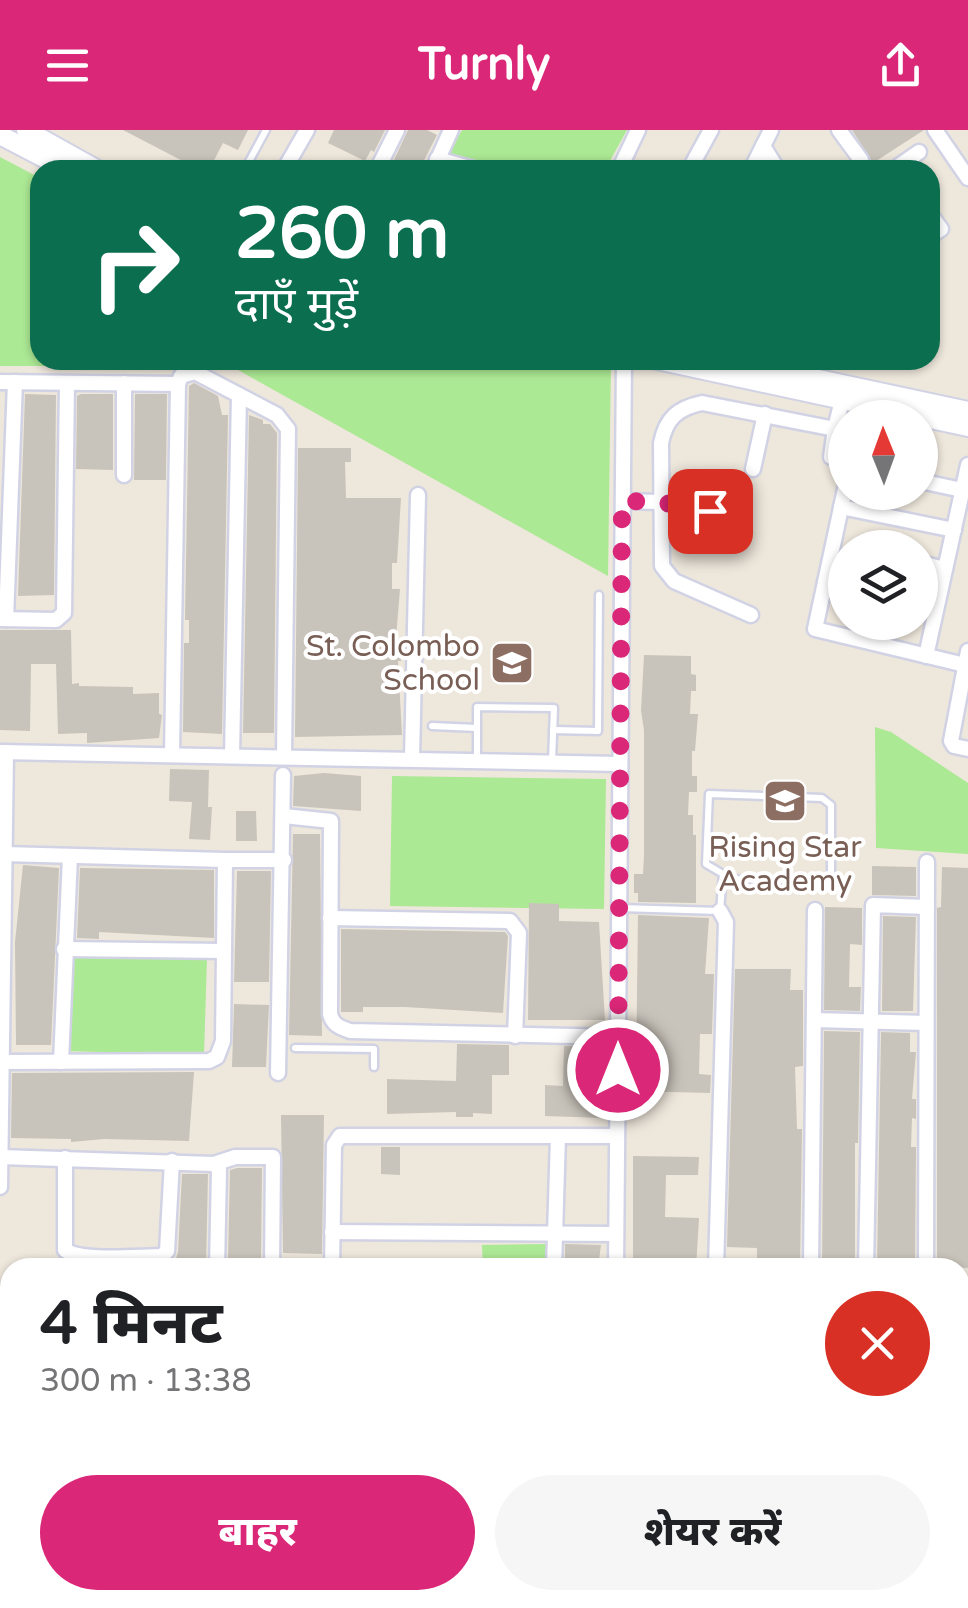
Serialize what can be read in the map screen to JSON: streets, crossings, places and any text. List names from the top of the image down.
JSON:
{
  "places": {
    "school or university": ["St. Colombo School", "Rising Star Academy"]
  },
  "north": "top",
  "page": {
    "header": "Turnly",
    "turn": ["260 m", "दाएँ मुड़ें"],
    "heading": ["4 मिनट", "300 m · 13:38"],
    "buttons": ["बाहर", "शेयर करें"]
  }
}
